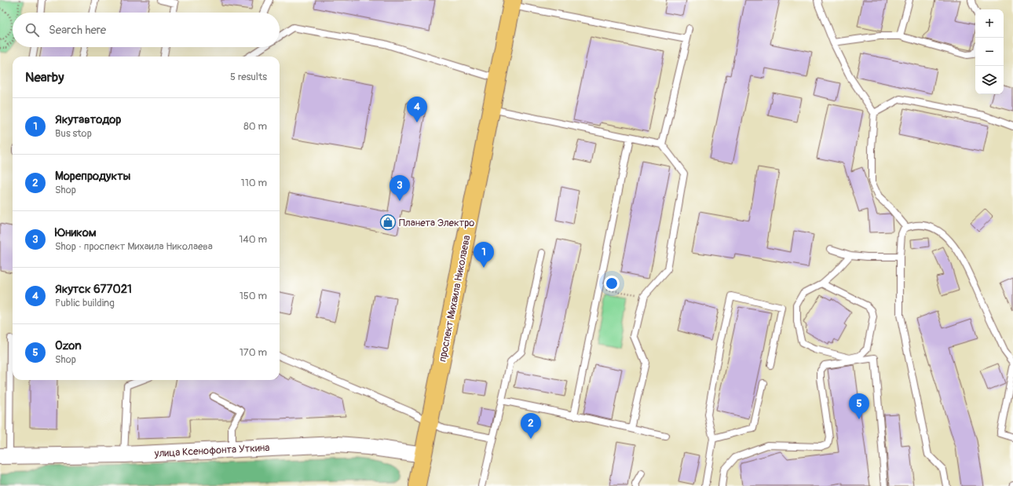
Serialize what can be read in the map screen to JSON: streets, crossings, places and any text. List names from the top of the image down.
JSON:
{
  "streets": {
    "main road": ["проспект Михаила Николаева"],
    "street": ["улица Ксенофонта Уткина"]
  },
  "crossings": [
    ["проспект Михаила Николаева", "улица Ксенофонта Уткина"]
  ],
  "places": {
    "shop": ["Планета Электро"]
  },
  "page": {
    "map_buttons": ["+", "−"],
    "search": "Search here",
    "heading": ["Nearby", "5 results"],
    "pins": [
      "4",
      "3",
      "1",
      "5",
      "2"
    ],
    "list": [
      {
        "mark": "1",
        "name": "Якутавтодор",
        "note": "Bus stop",
        "value": "80 m"
      },
      {
        "mark": "2",
        "name": "Морепродукты",
        "note": "Shop",
        "value": "110 m"
      },
      {
        "mark": "3",
        "name": "Юником",
        "note": "Shop · проспект Михаила Николаева",
        "value": "140 m"
      },
      {
        "mark": "4",
        "name": "Якутск 677021",
        "note": "Public building",
        "value": "150 m"
      },
      {
        "mark": "5",
        "name": "Ozon",
        "note": "Shop",
        "value": "170 m"
      }
    ]
  }
}
